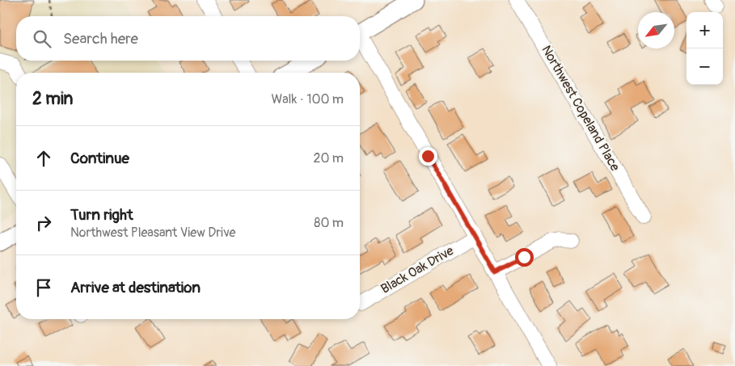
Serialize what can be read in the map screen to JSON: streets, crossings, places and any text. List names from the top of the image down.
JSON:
{
  "streets": {
    "street": ["Northwest Copeland Place", "Black Oak Drive"]
  },
  "north": "bottom left",
  "page": {
    "map_buttons": ["+", "−"],
    "search": "Search here",
    "heading": ["2 min", "Walk · 100 m"],
    "list": [
      ["Continue", "20 m"],
      ["Turn right", "Northwest Pleasant View Drive", "80 m"],
      "Arrive at destination"
    ]
  }
}
